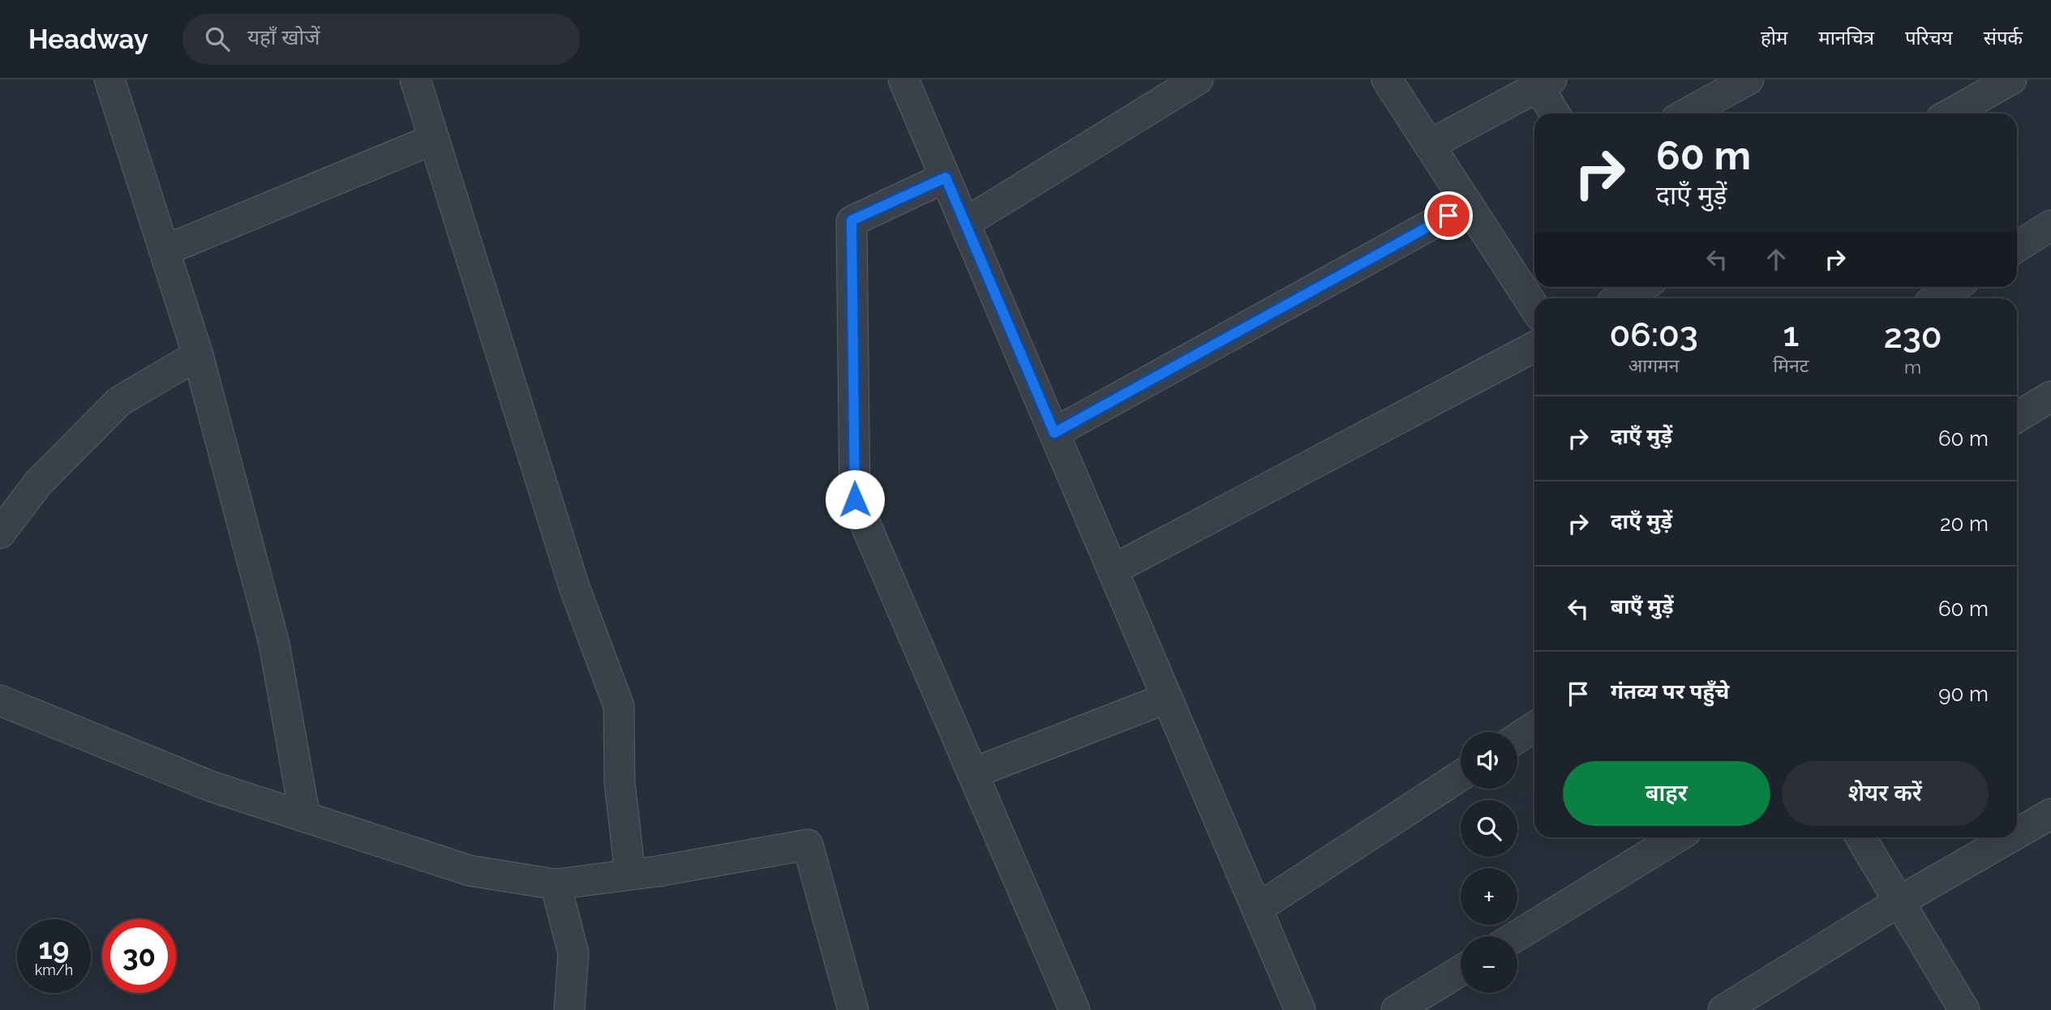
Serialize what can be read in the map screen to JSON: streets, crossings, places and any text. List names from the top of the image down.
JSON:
{
  "page": {
    "header": "Headway",
    "search": "यहाँ खोजें",
    "nav": [
      "होम",
      "मानचित्र",
      "परिचय",
      "संपर्क"
    ],
    "turn": ["60 m", "दाएँ मुड़ें"],
    "eta": [
      "06:03",
      "आगमन",
      "1",
      "मिनट",
      "230",
      "m"
    ],
    "list": [
      {
        "name": "दाएँ मुड़ें",
        "value": "60 m"
      },
      {
        "name": "दाएँ मुड़ें",
        "value": "20 m"
      },
      {
        "name": "बाएँ मुड़ें",
        "value": "60 m"
      },
      {
        "name": "गंतव्य पर पहुँचे",
        "value": "90 m"
      }
    ],
    "map_buttons": ["+", "−"],
    "buttons": ["बाहर", "शेयर करें"],
    "speed": "19 km/h",
    "limit": "30"
  }
}
